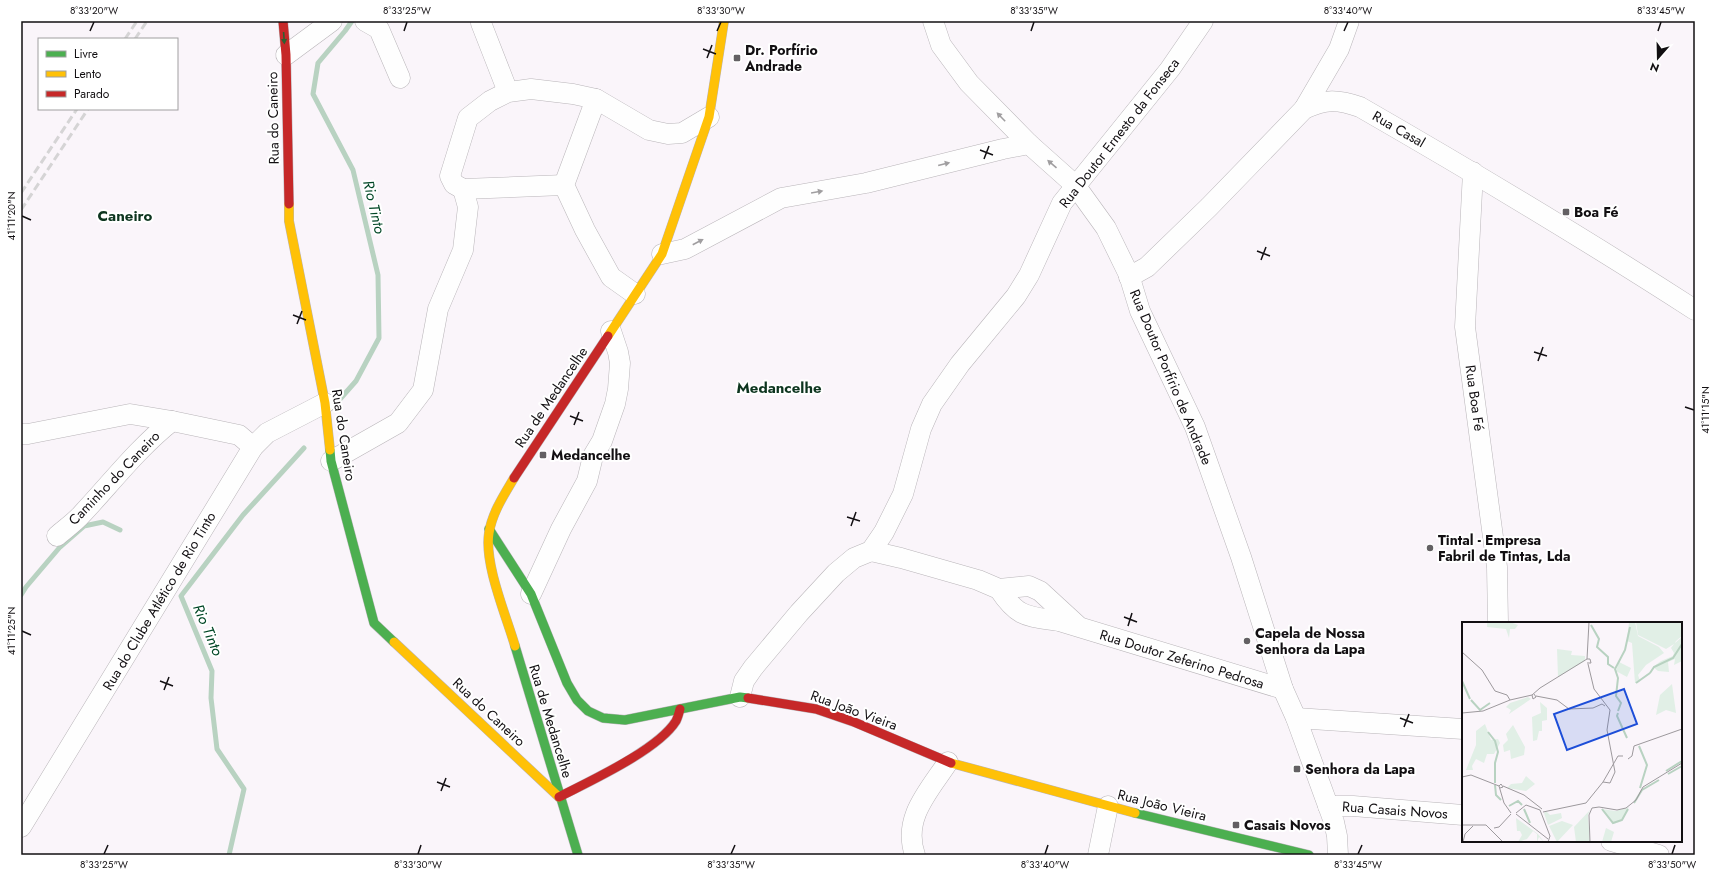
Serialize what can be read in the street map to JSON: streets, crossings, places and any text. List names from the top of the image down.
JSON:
{
  "streets": {
    "street": [
      "Rua do Caneiro",
      "Rua Casal",
      "Rua Doutor Ernesto da Fonseca",
      "Rua Doutor Porfírio de Andrade",
      "Rua de Medancelhe",
      "Rua Boa Fé",
      "Caminho do Caneiro",
      "Rua do Clube Atlético de Rio Tinto",
      "Rua Doutor Zeferino Pedrosa",
      "Rua João Vieira",
      "Rua Casais Novos"
    ]
  },
  "crossings": [
    ["Rua do Caneiro", "Rua de Medancelhe"],
    ["Rua do Caneiro", "Rua do Clube Atlético de Rio Tinto"],
    ["Rua Casal", "Rua Doutor Porfírio de Andrade"],
    ["Rua Casal", "Rua Boa Fé"],
    ["Rua Doutor Ernesto da Fonseca", "Rua Doutor Porfírio de Andrade"],
    ["Rua Doutor Ernesto da Fonseca", "Rua Doutor Zeferino Pedrosa"],
    ["Rua Doutor Porfírio de Andrade", "Rua Doutor Zeferino Pedrosa"],
    ["Rua Doutor Porfírio de Andrade", "Rua Casais Novos"],
    ["Rua de Medancelhe", "Rua João Vieira"]
  ],
  "districts": ["Caneiro", "Medancelhe"],
  "water": ["Rio Tinto"],
  "places": {
    "transit": [
      "Dr. Porfírio Andrade",
      "Boa Fé",
      "Medancelhe",
      "Senhora da Lapa",
      "Casais Novos"
    ],
    "other": ["Tintal - Empresa Fabril de Tintas, Lda", "Capela de Nossa Senhora da Lapa"]
  },
  "legend": ["Livre", "Lento", "Parado"],
  "north": "bottom",
  "coordinates": [
    "8°33'20\"W",
    "8°33'25\"W",
    "8°33'30\"W",
    "8°33'35\"W",
    "8°33'40\"W",
    "8°33'45\"W",
    "41°11'20\"N",
    "41°11'15\"N",
    "41°11'25\"N",
    "8°33'50\"W"
  ]
}
